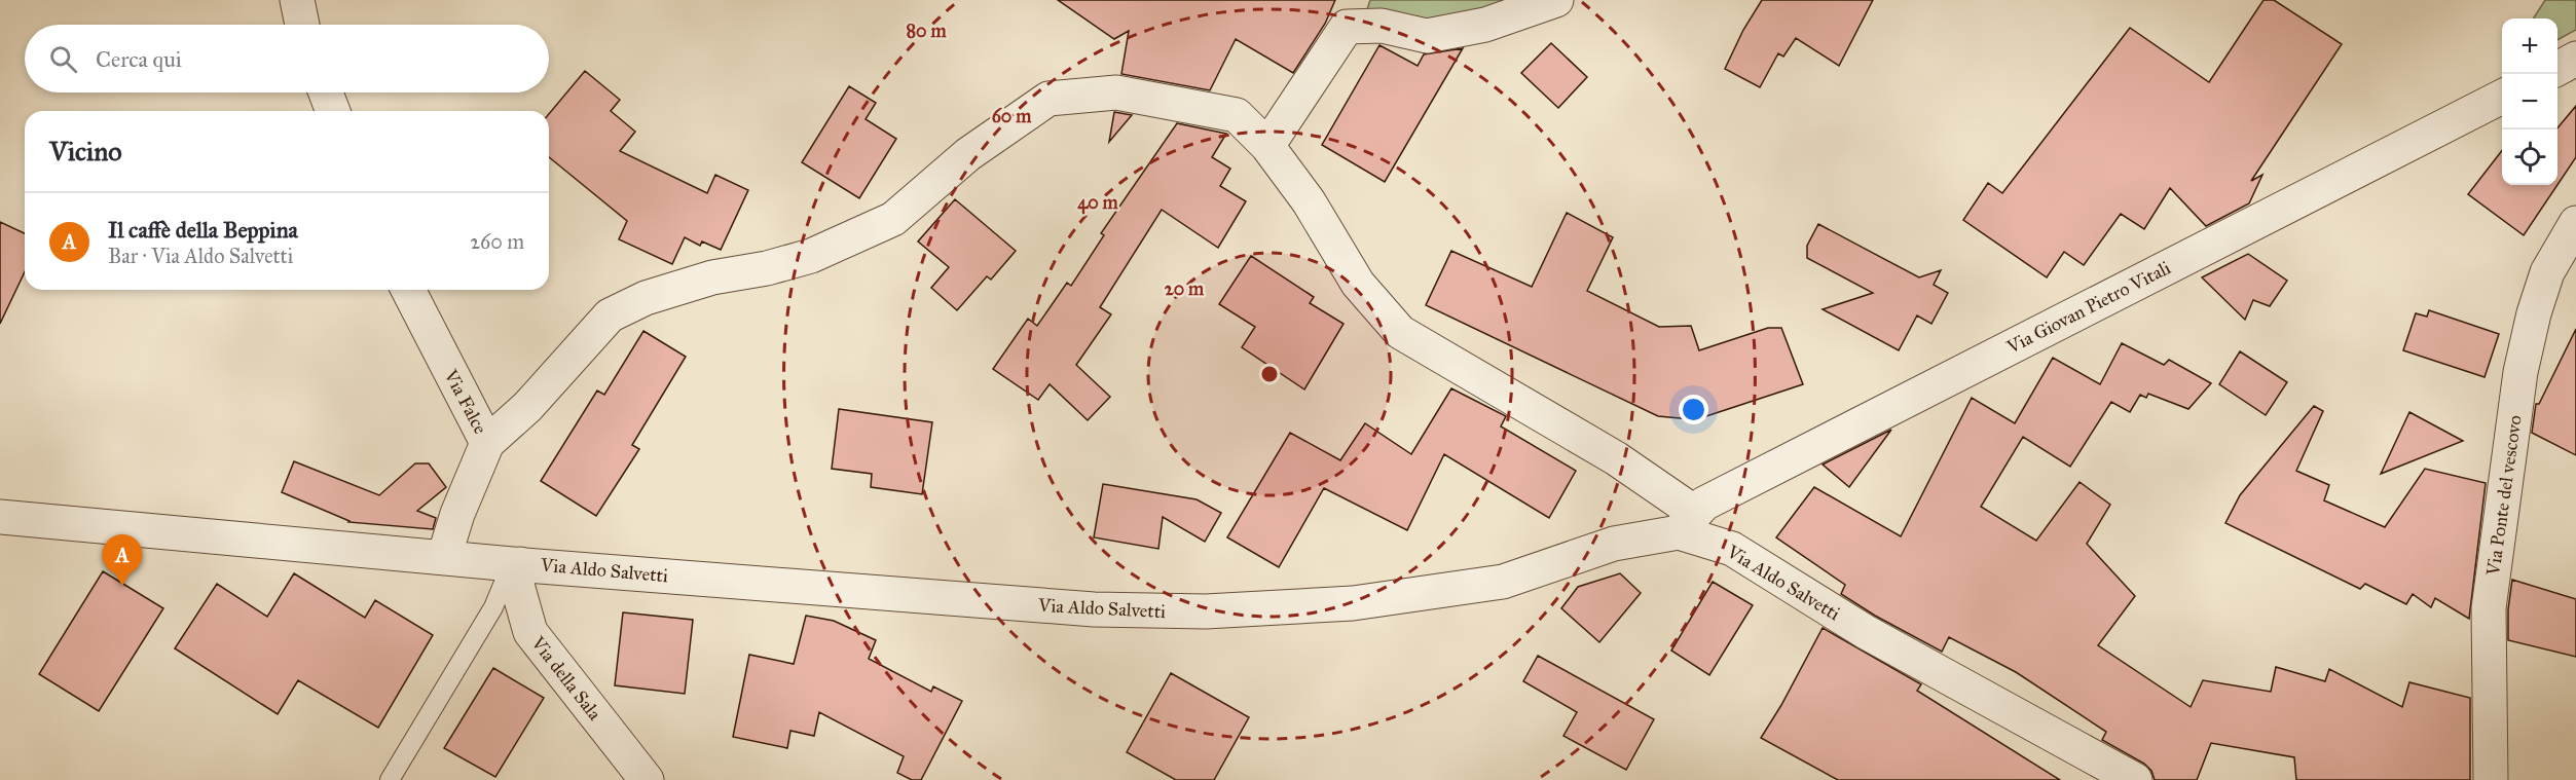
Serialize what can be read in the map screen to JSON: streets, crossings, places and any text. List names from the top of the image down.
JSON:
{
  "streets": {
    "street": [
      "Via Giovan Pietro Vitali",
      "Via Falce",
      "Via Ponte del vescovo",
      "Via Aldo Salvetti",
      "Via della Sala"
    ]
  },
  "crossings": [
    ["Via Giovan Pietro Vitali", "Via Aldo Salvetti"],
    ["Via Falce", "Via Aldo Salvetti"],
    ["Via Aldo Salvetti", "Via della Sala"]
  ],
  "page": {
    "map_buttons": ["+", "−"],
    "search": "Cerca qui",
    "heading": "Vicino",
    "list": [
      {
        "mark": "A",
        "name": "Il caffè della Beppina",
        "note": "Bar · Via Aldo Salvetti",
        "value": "260 m"
      }
    ],
    "pins": "A"
  },
  "rings": [
    "80 m",
    "60 m",
    "40 m",
    "20 m"
  ]
}
